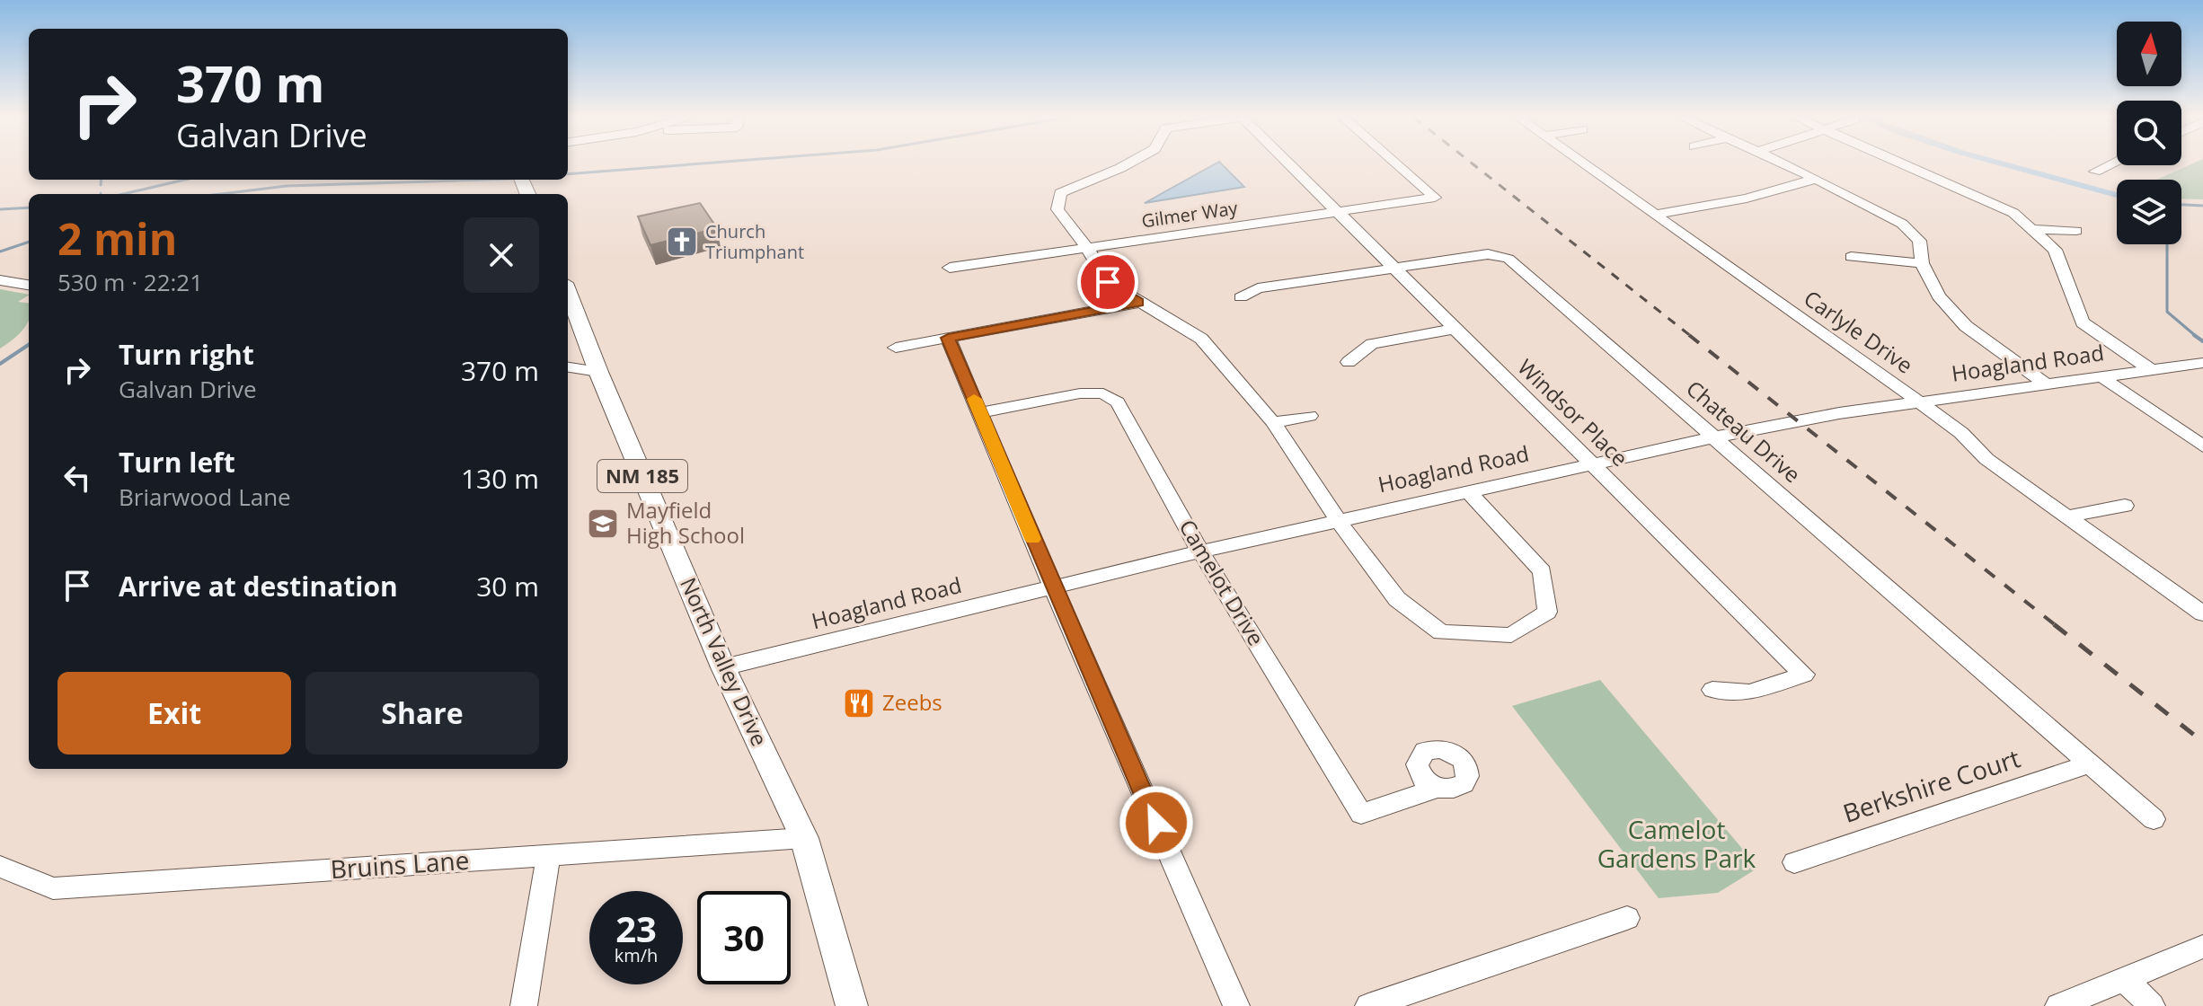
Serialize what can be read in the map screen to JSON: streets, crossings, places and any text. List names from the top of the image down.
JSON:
{
  "streets": {
    "main road": ["NM 185", "North Valley Drive"],
    "street": [
      "Gilmer Way",
      "Carlyle Drive",
      "Hoagland Road",
      "Windsor Place",
      "Chateau Drive",
      "Camelot Drive",
      "Berkshire Court",
      "Bruins Lane"
    ]
  },
  "crossings": [
    ["Gilmer Way", "Windsor Place"],
    ["Carlyle Drive", "Hoagland Road"],
    ["Hoagland Road", "Windsor Place"],
    ["Hoagland Road", "Chateau Drive"],
    ["Hoagland Road", "Camelot Drive"],
    ["Hoagland Road", "North Valley Drive"],
    ["Windsor Place", "Chateau Drive"],
    ["Chateau Drive", "Berkshire Court"],
    ["North Valley Drive", "Bruins Lane"]
  ],
  "parks": ["Camelot Gardens Park"],
  "places": {
    "church": ["Church Triumphant"],
    "school or university": ["Mayfield High School"],
    "restaurant": ["Zeebs"]
  },
  "north": "top",
  "page": {
    "turn": ["370 m", "Galvan Drive"],
    "heading": ["2 min", "530 m · 22:21"],
    "list": [
      {
        "name": "Turn right",
        "note": "Galvan Drive",
        "value": "370 m"
      },
      {
        "name": "Turn left",
        "note": "Briarwood Lane",
        "value": "130 m"
      },
      {
        "name": "Arrive at destination",
        "value": "30 m"
      }
    ],
    "buttons": ["Exit", "Share"],
    "speed": "23 km/h",
    "limit": "30"
  }
}
